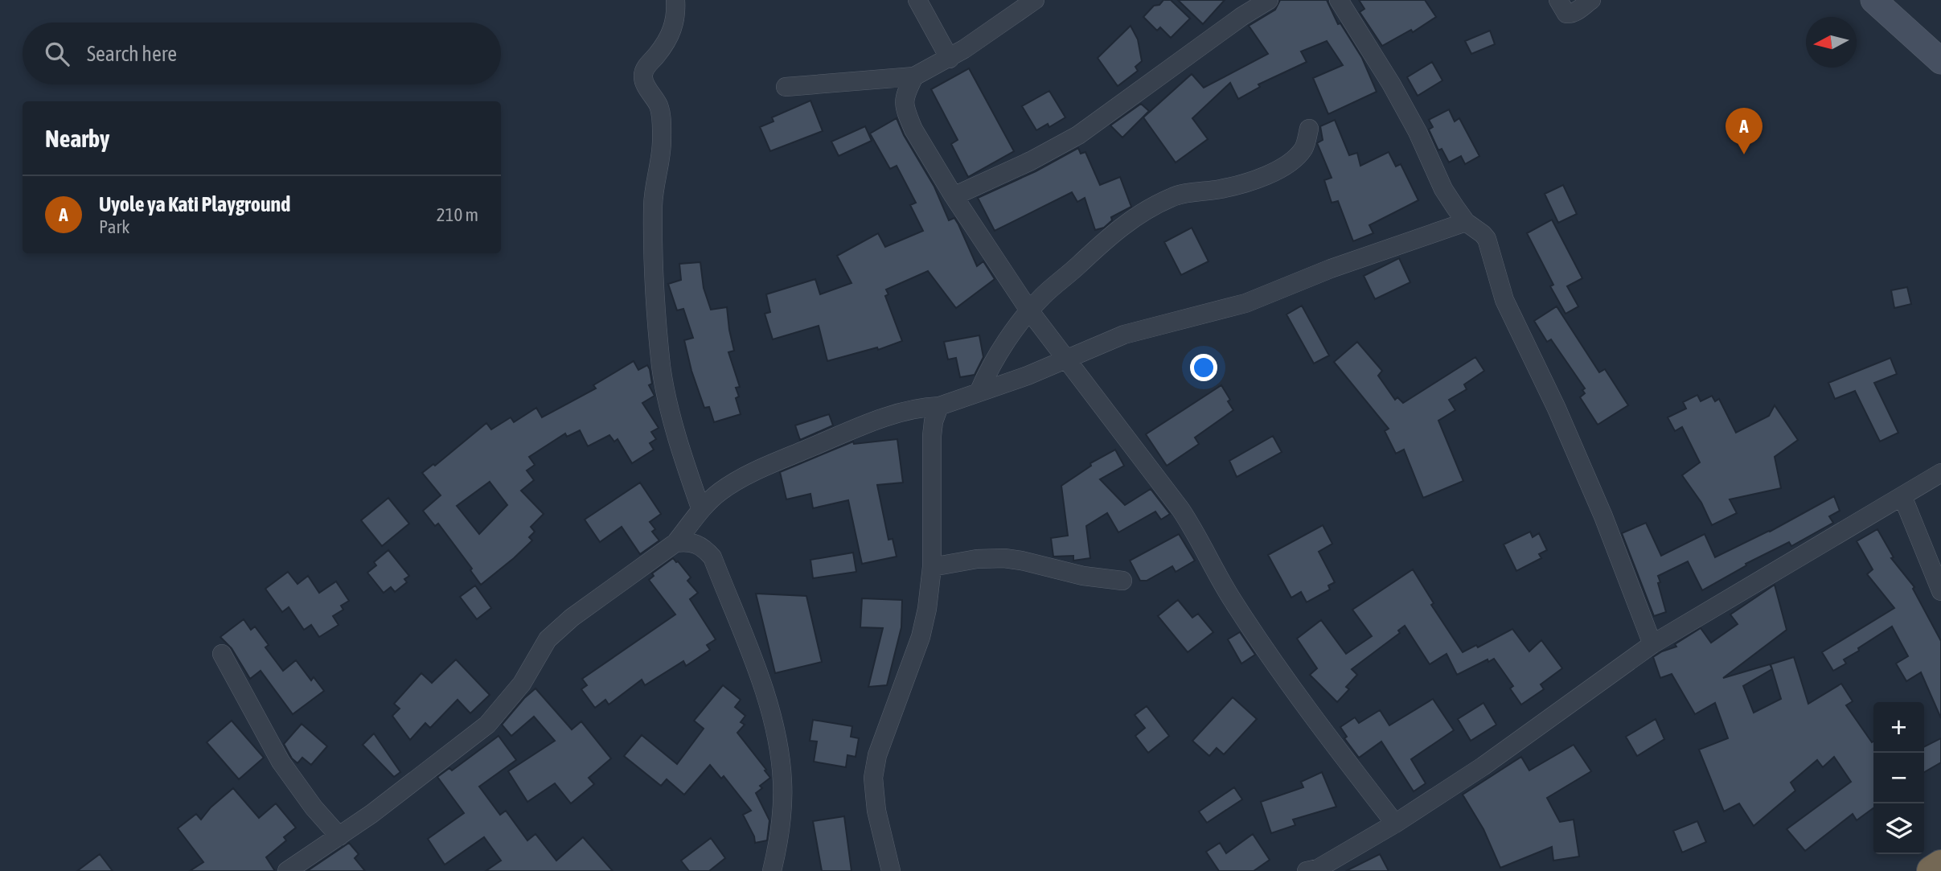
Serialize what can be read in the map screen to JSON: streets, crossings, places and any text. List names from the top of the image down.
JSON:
{
  "north": "left",
  "page": {
    "search": "Search here",
    "heading": "Nearby",
    "pins": "A",
    "list": [
      {
        "mark": "A",
        "name": "Uyole ya Kati Playground",
        "note": "Park",
        "value": "210 m"
      }
    ],
    "map_buttons": ["+", "−"]
  }
}
